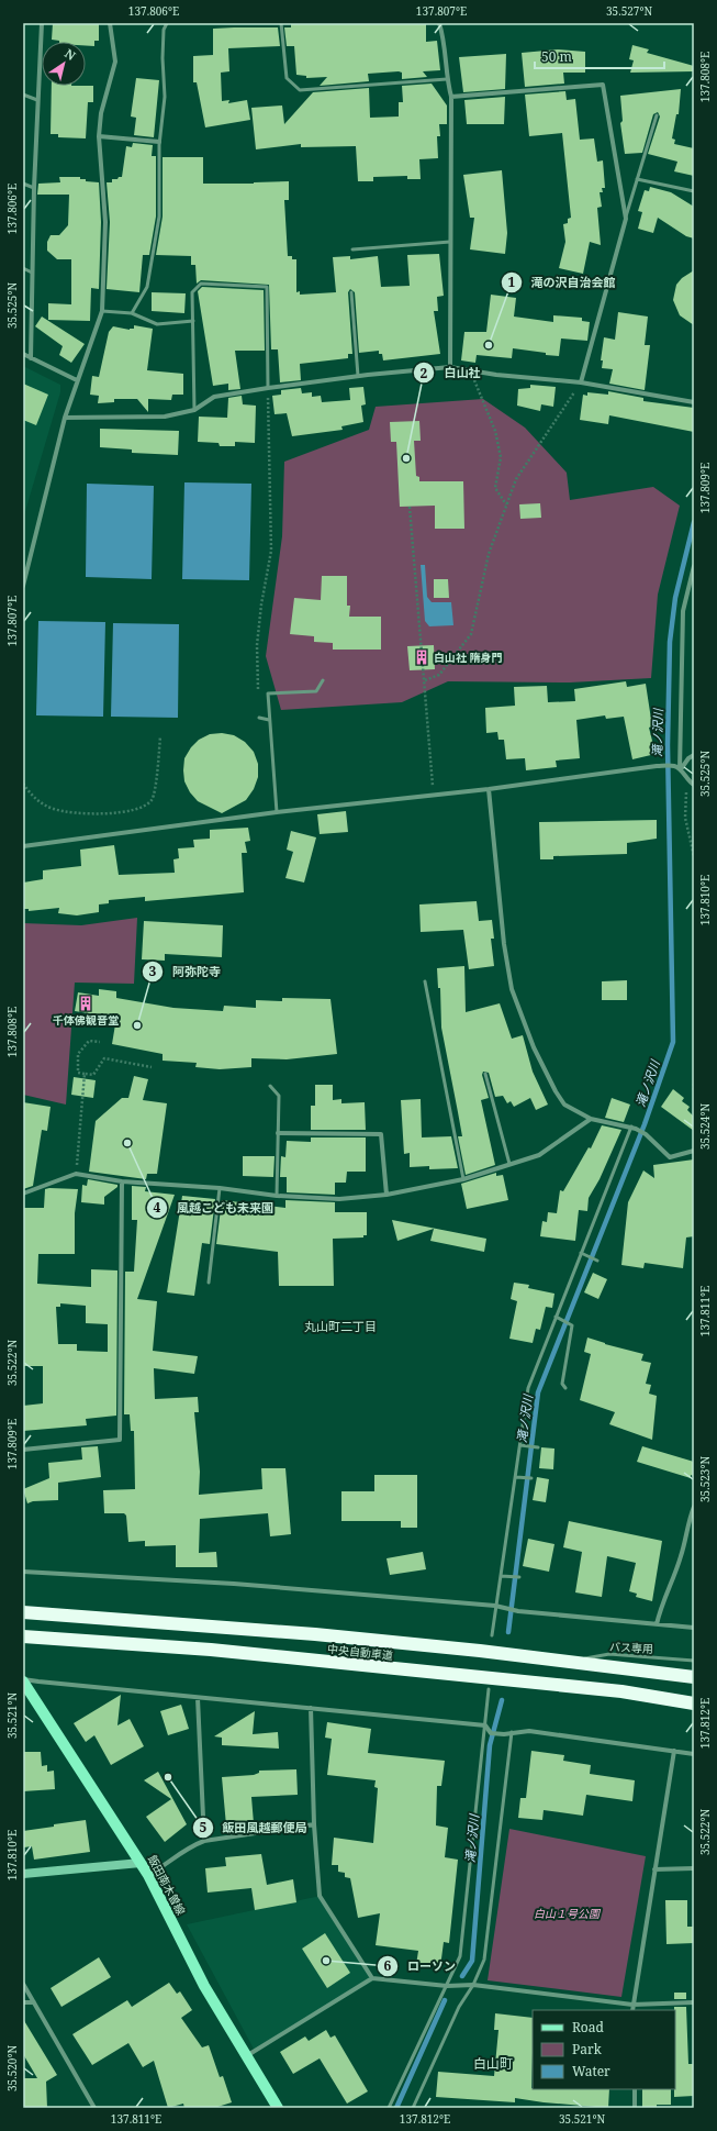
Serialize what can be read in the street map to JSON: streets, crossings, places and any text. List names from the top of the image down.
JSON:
{
  "streets": {
    "highway": ["中央自動車道"],
    "main road": ["飯田南木曽線"],
    "lane": ["バス専用"]
  },
  "crossings": [
    ["バス専用", "中央自動車道"]
  ],
  "districts": ["丸山町二丁目", "白山町"],
  "water": ["滝ノ沢川"],
  "parks": ["白山１号公園"],
  "places": {
    "other": [
      "滝の沢自治会館",
      "白山社",
      "阿弥陀寺",
      "風越こども未来園",
      "飯田風越郵便局",
      "ローソン"
    ],
    "building": ["白山社 隋身門", "千体佛観音堂"]
  },
  "legend": ["Road", "Park", "Water"],
  "scale_bar": "50 m",
  "north": "top right",
  "coordinates": [
    "137.806°E",
    "137.807°E",
    "35.527°N",
    "137.808°E",
    "35.525°N",
    "137.809°E",
    "137.810°E",
    "35.524°N",
    "137.811°E",
    "35.522°N",
    "35.523°N",
    "35.521°N",
    "137.812°E",
    "35.520°N"
  ]
}
